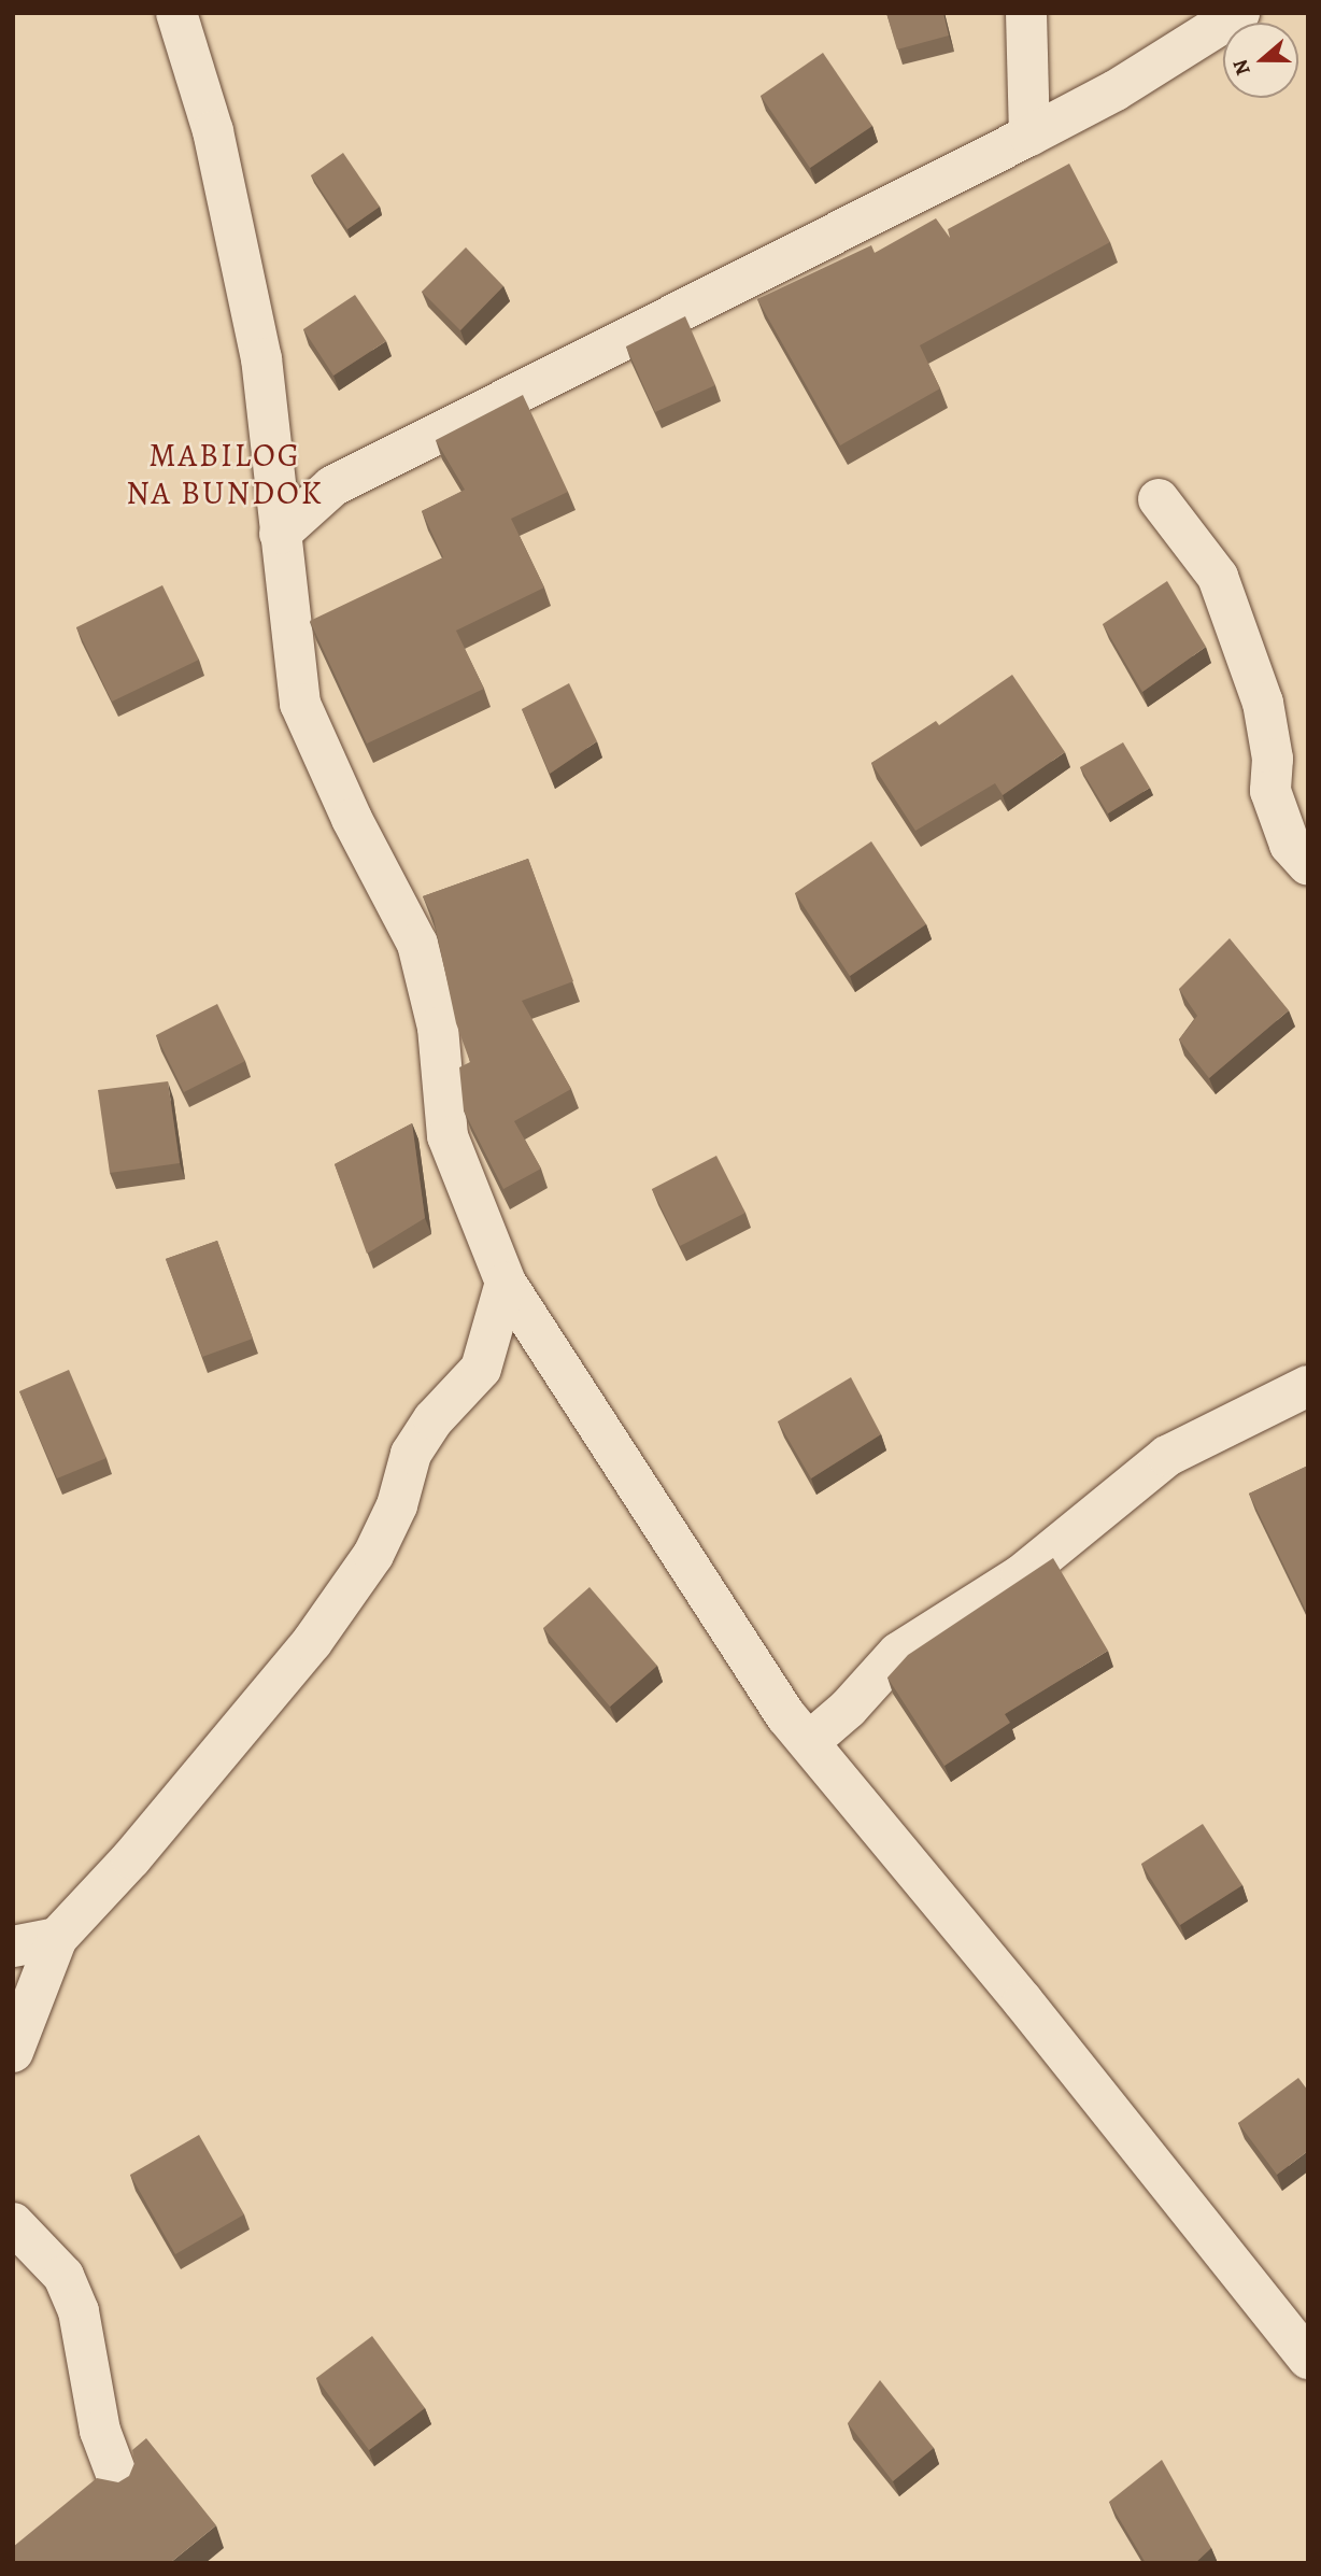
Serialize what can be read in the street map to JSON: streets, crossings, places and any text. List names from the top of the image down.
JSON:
{
  "districts": ["MABILOG NA BUNDOK"],
  "north": "left"
}
